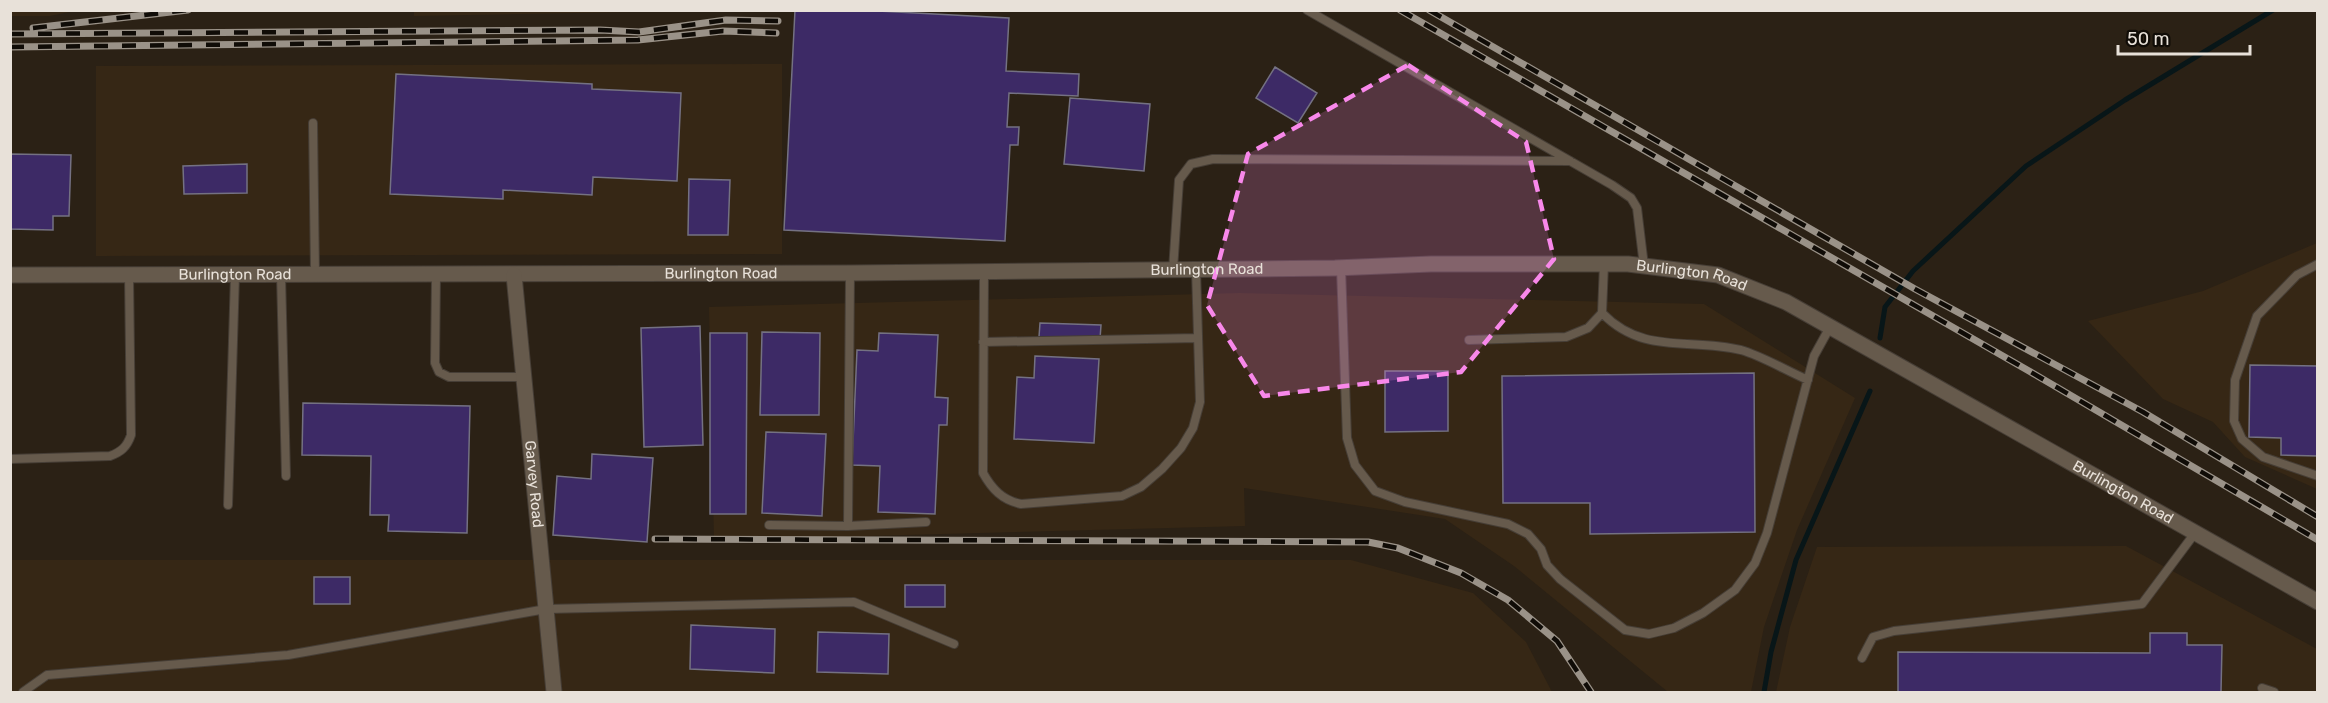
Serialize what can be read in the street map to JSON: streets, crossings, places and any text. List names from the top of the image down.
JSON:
{
  "streets": {
    "street": ["Burlington Road", "Garvey Road"]
  },
  "crossings": [
    ["Burlington Road", "Garvey Road"]
  ],
  "scale_bar": "50 m"
}
